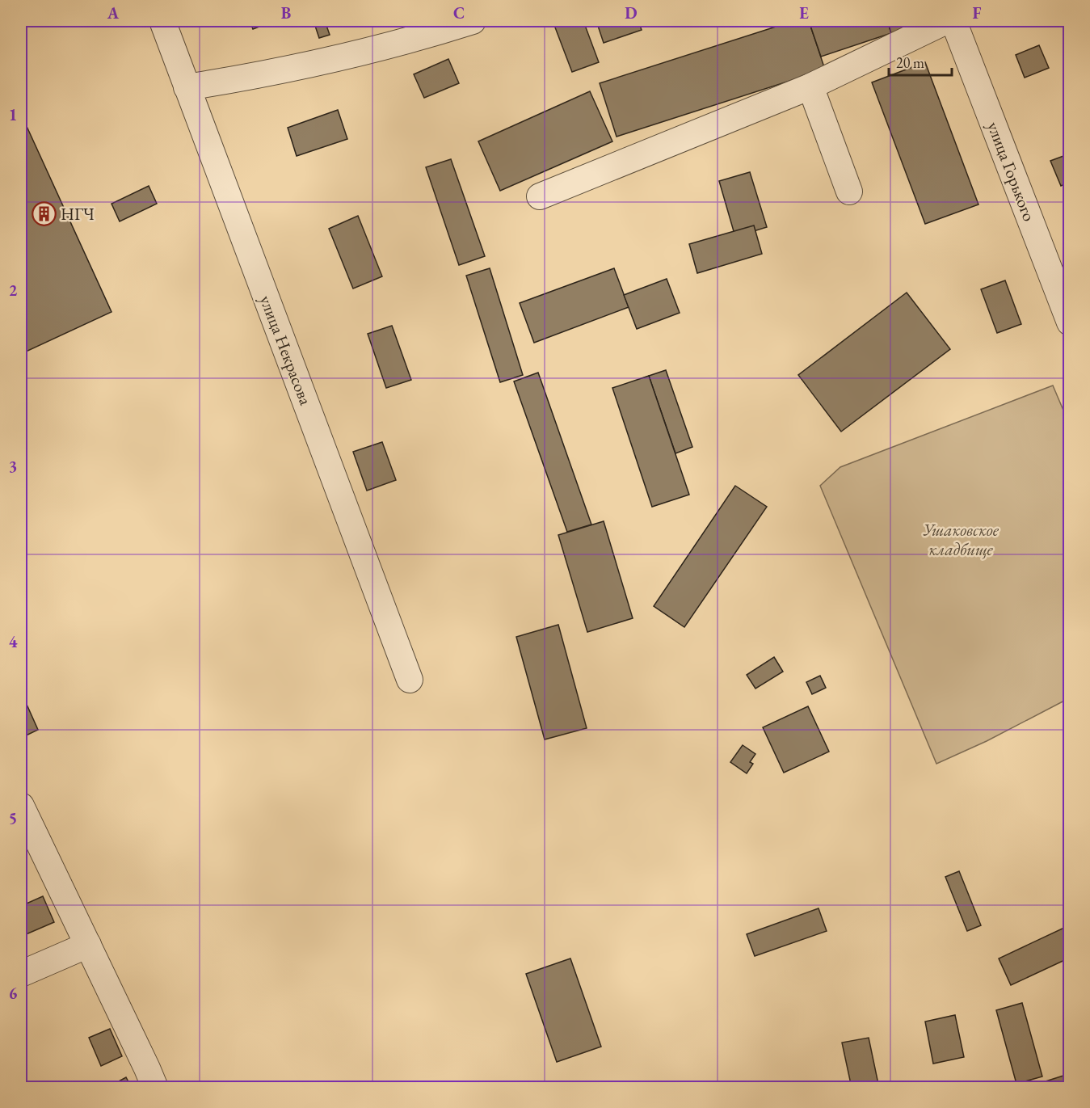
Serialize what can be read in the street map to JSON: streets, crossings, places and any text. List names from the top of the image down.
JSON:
{
  "streets": {
    "street": ["улица Горького", "улица Некрасова"]
  },
  "parks": ["Ушаковское кладбище"],
  "places": {
    "building": ["НГЧ"]
  },
  "scale_bar": "20 m",
  "grid": {
    "columns": [
      "A",
      "B",
      "C",
      "D",
      "E",
      "F"
    ],
    "rows": [
      "1",
      "2",
      "3",
      "4",
      "5",
      "6"
    ]
  }
}
